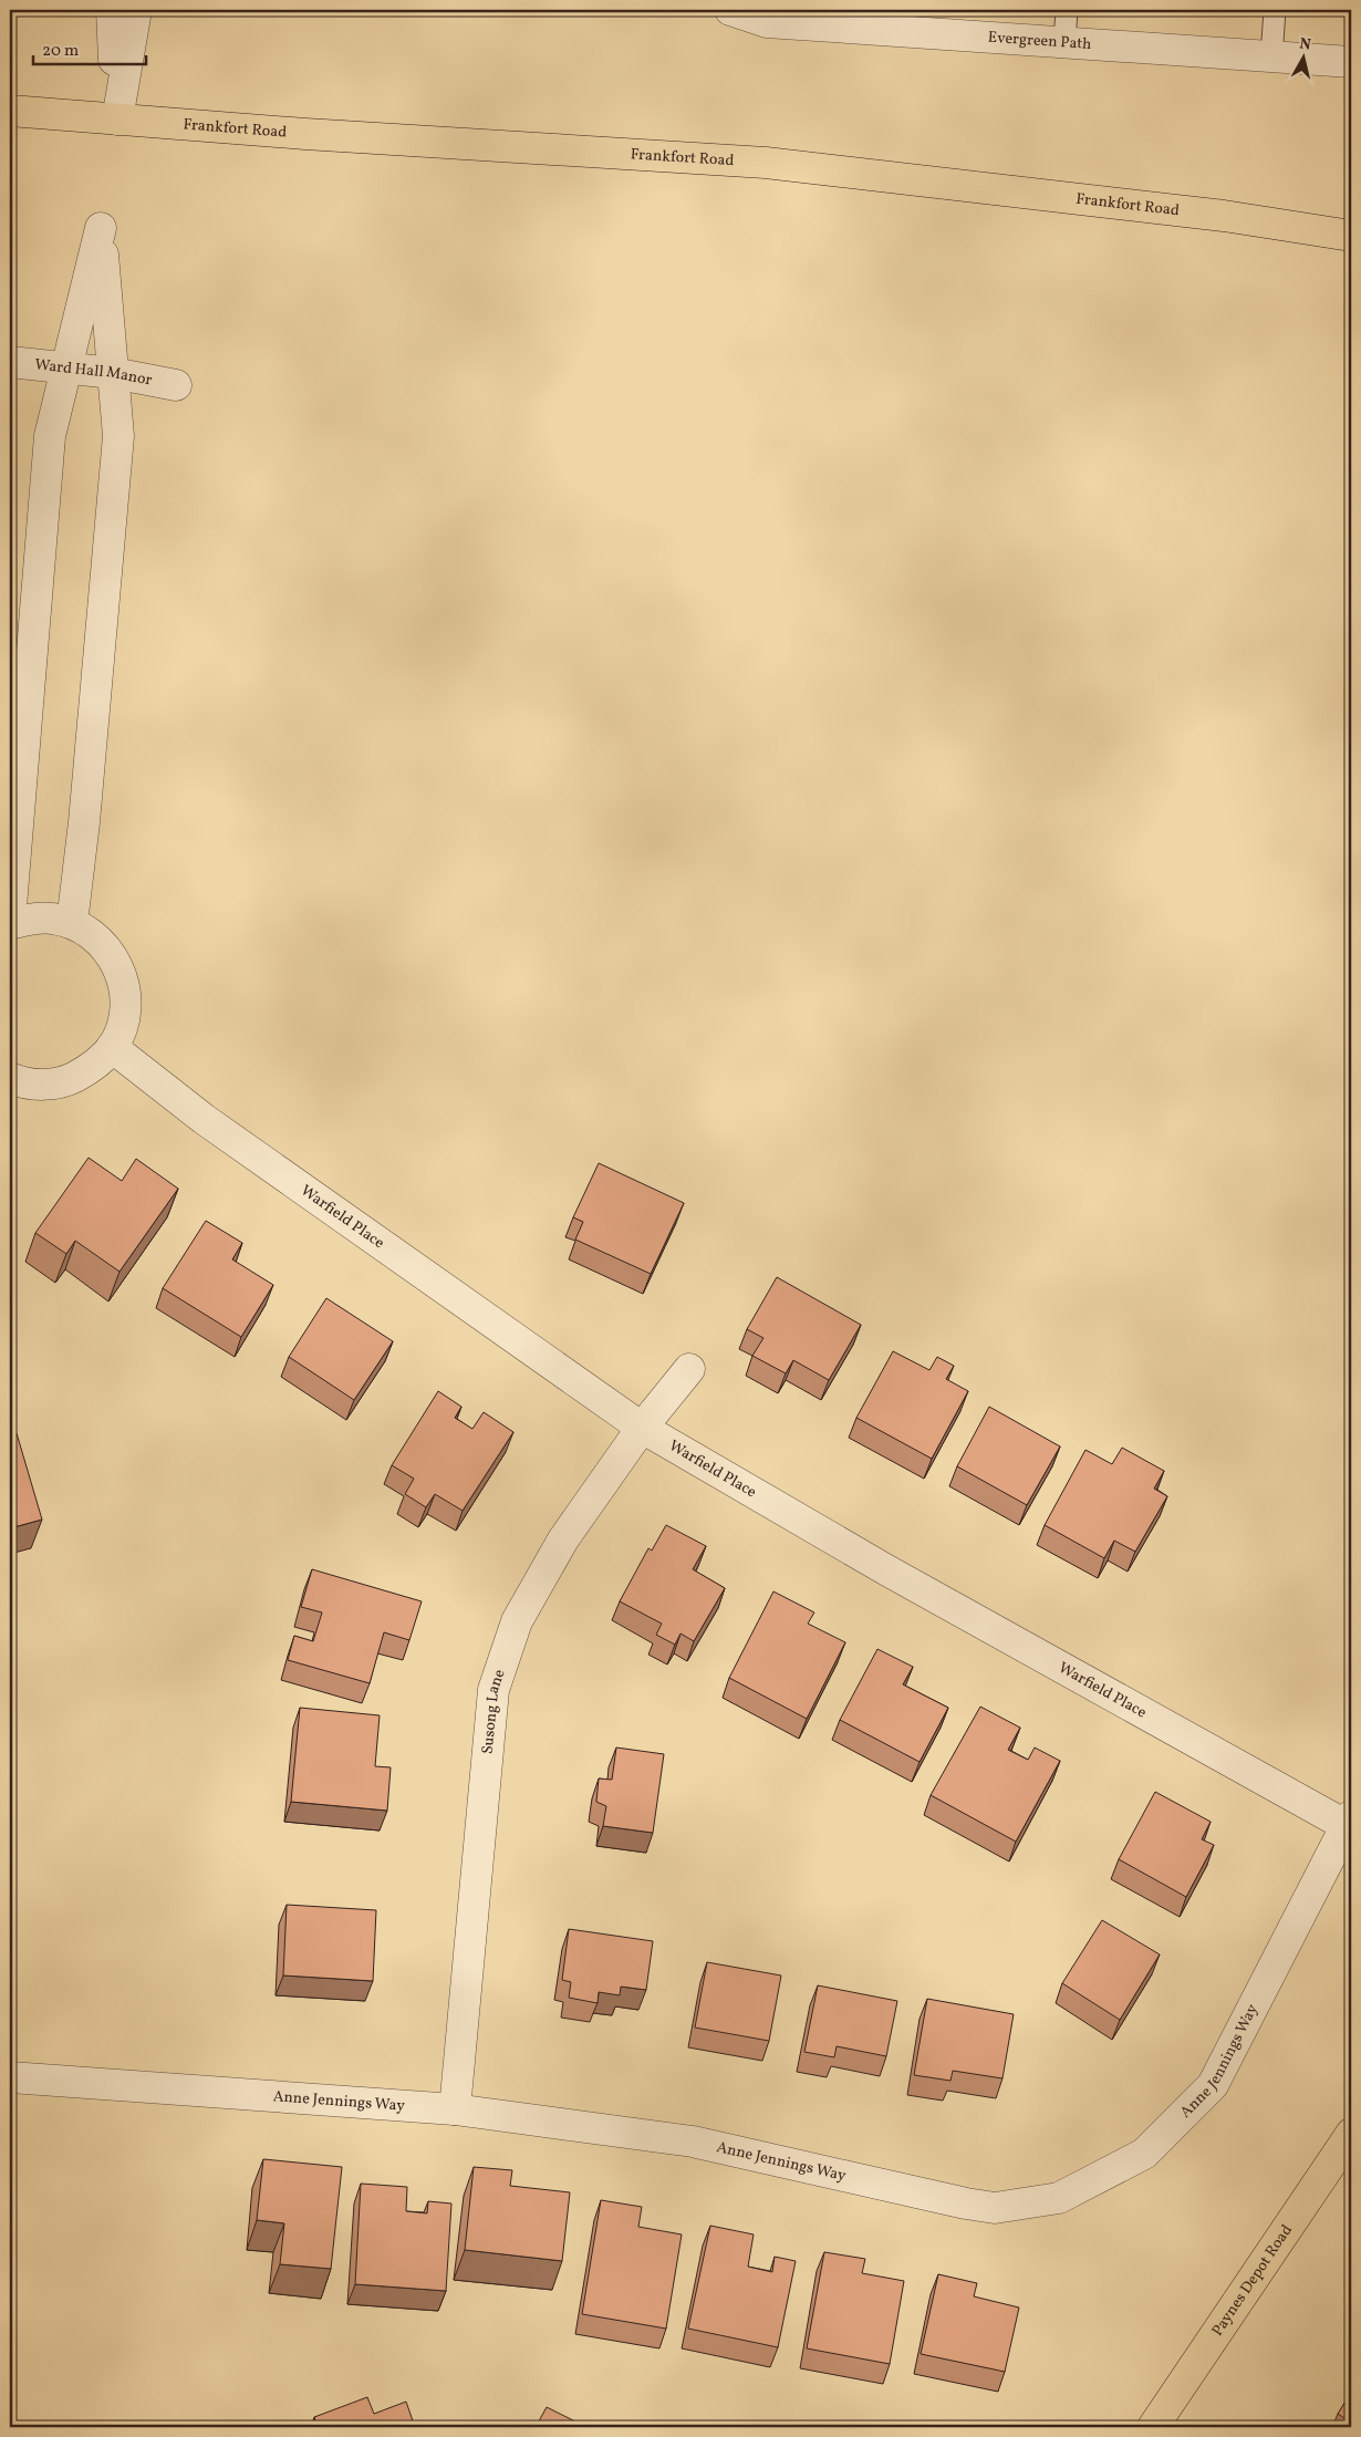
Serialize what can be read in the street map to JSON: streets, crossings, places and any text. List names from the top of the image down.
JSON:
{
  "streets": {
    "main road": ["Frankfort Road", "Paynes Depot Road"],
    "street": [
      "Evergreen Path",
      "Ward Hall Manor",
      "Warfield Place",
      "Susong Lane",
      "Anne Jennings Way"
    ]
  },
  "crossings": [
    ["Warfield Place", "Susong Lane"],
    ["Warfield Place", "Anne Jennings Way"],
    ["Susong Lane", "Anne Jennings Way"]
  ],
  "scale_bar": "20 m",
  "north": "top"
}
